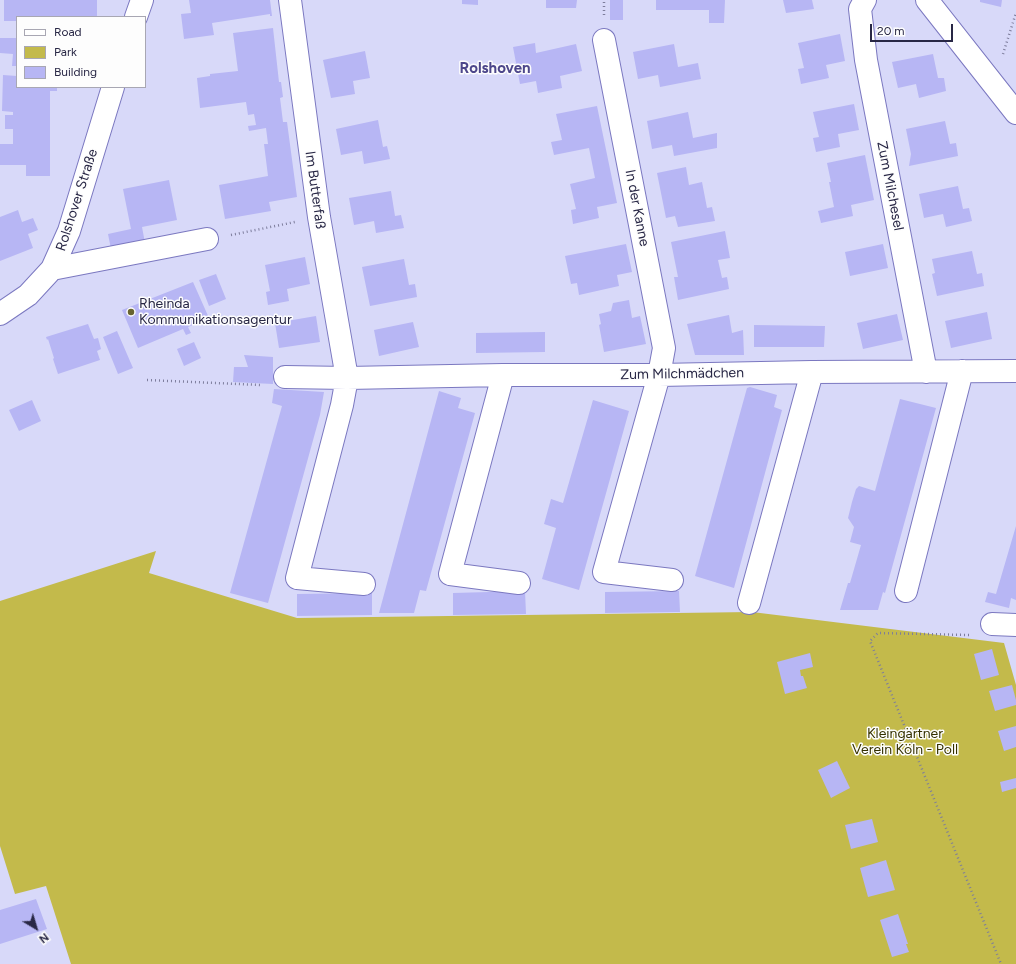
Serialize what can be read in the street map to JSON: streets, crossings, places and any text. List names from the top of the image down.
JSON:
{
  "streets": {
    "street": [
      "Zum Milchesel",
      "Im Butterfaß",
      "Rolshover Straße",
      "In der Kanne",
      "Zum Milchmädchen"
    ]
  },
  "crossings": [
    ["Zum Milchesel", "Zum Milchmädchen"],
    ["Im Butterfaß", "Zum Milchmädchen"],
    ["In der Kanne", "Zum Milchmädchen"]
  ],
  "districts": ["Rolshoven"],
  "parks": ["Kleingärtner Verein Köln - Poll"],
  "places": ["Rheinda Kommunikationsagentur"],
  "legend": ["Road", "Park", "Building"],
  "scale_bar": "20 m",
  "north": "bottom right"
}
